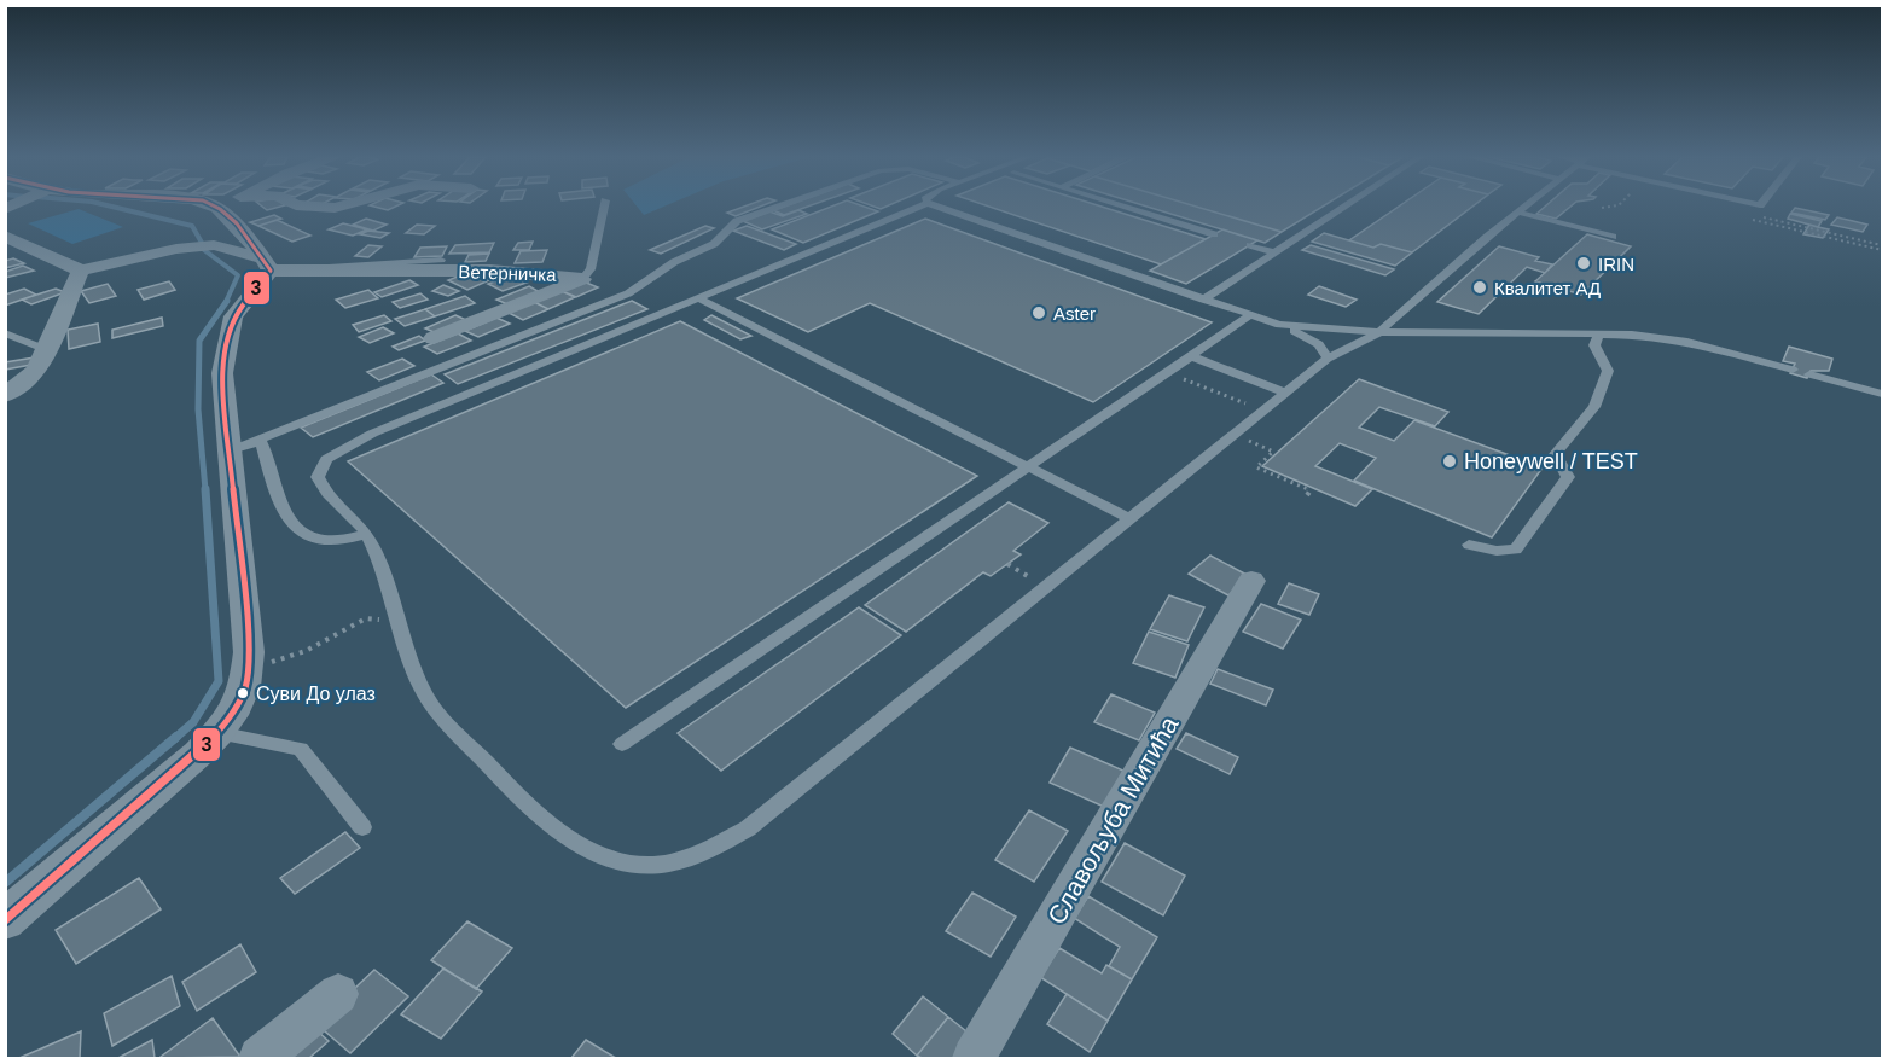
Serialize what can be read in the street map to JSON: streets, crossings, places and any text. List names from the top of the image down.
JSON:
{
  "streets": {
    "street": ["Ветерничка", "Славољуба Митића"]
  },
  "places": [
    "IRIN",
    "Квалитет АД",
    "Aster",
    "Honeywell / TEST",
    "Суви До улаз"
  ],
  "lines": ["transit line 3"]
}
